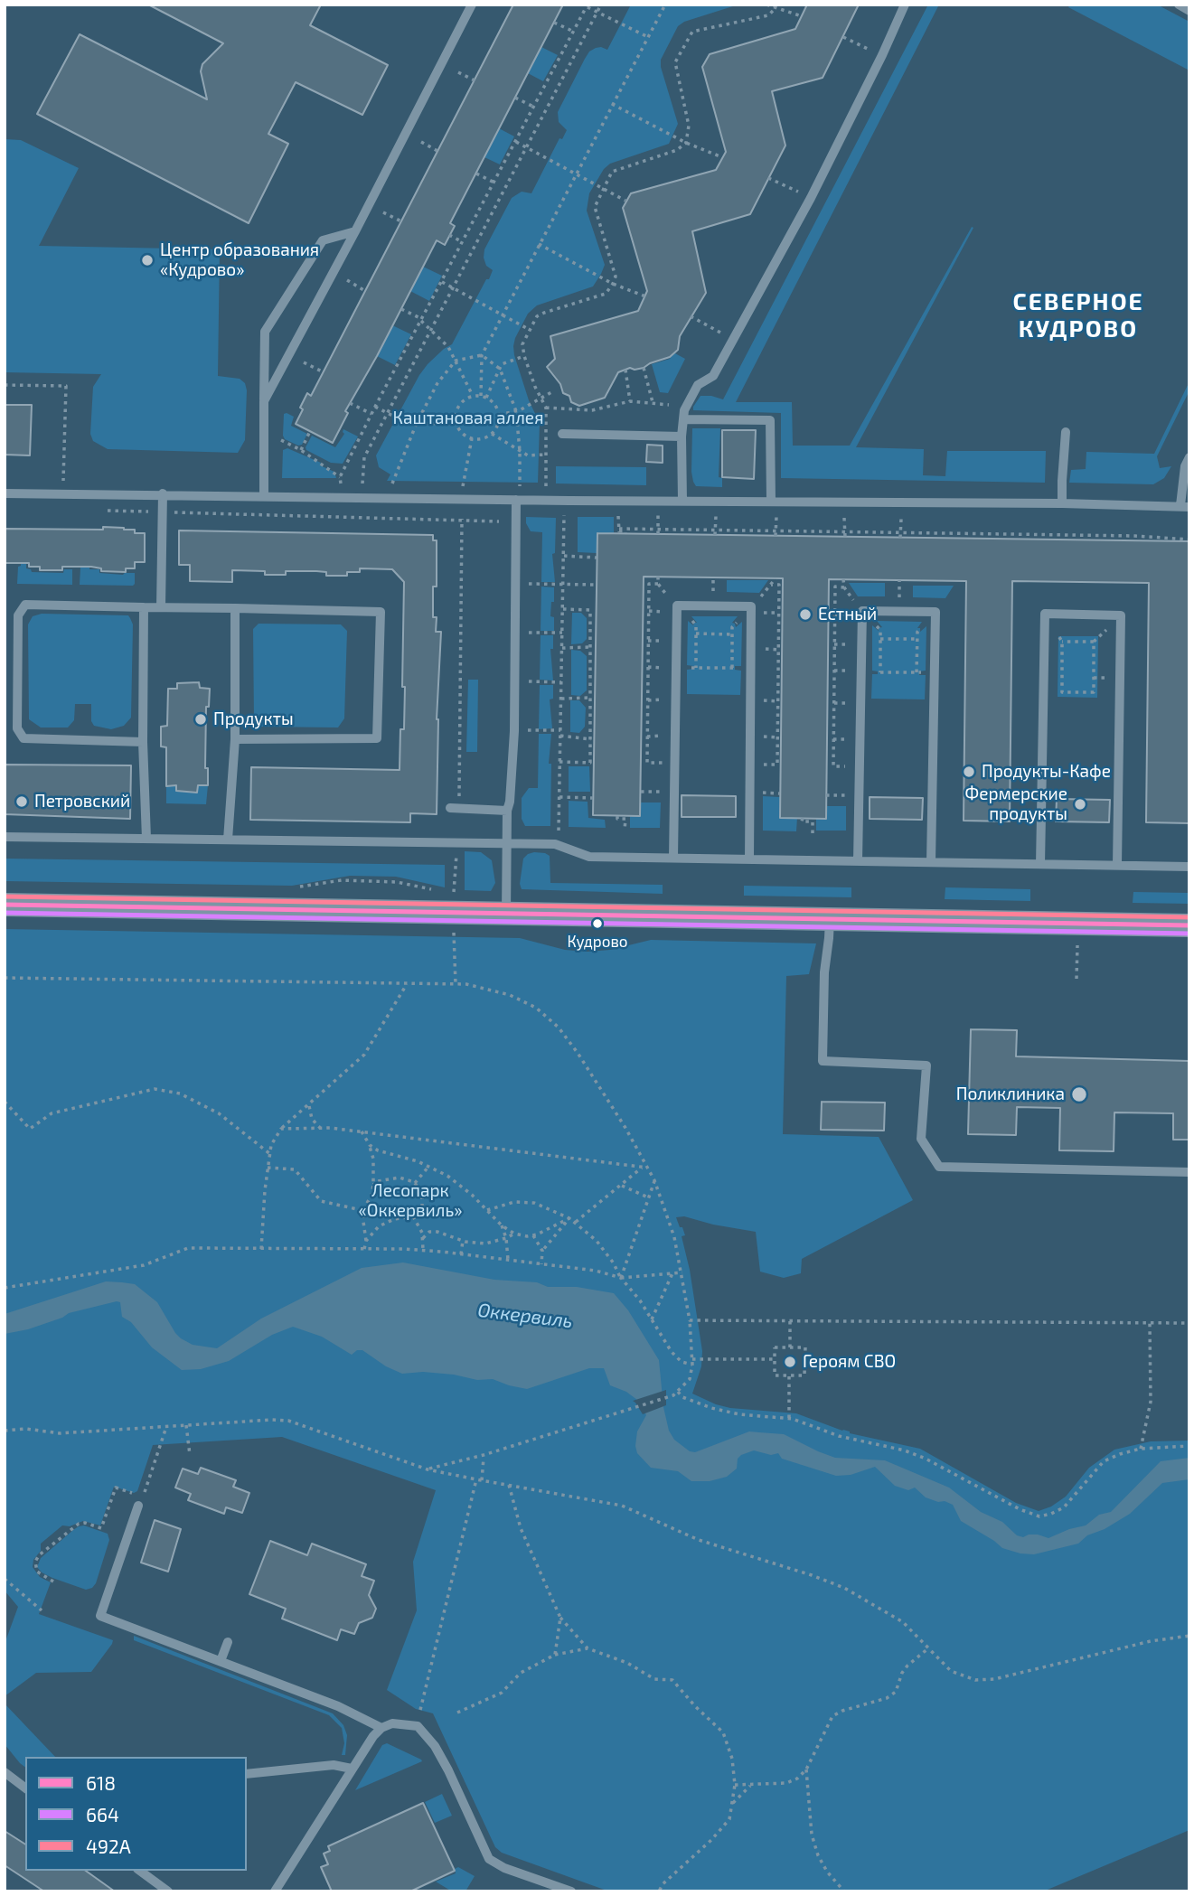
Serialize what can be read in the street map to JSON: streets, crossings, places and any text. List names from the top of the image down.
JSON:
{
  "districts": ["СЕВЕРНОЕ КУДРОВО"],
  "water": ["Оккервиль"],
  "parks": ["Каштановая аллея", "Лесопарк «Оккервиль»"],
  "places": [
    "Центр образования «Кудрово»",
    "Естный",
    "Продукты",
    "Продукты-Кафе",
    "Петровский",
    "Фермерские продукты",
    "Кудрово",
    "Поликлиника",
    "Героям СВО"
  ],
  "lines": ["transit line 492А", "transit line 618", "transit line 664"],
  "legend": ["618", "664", "492А"]
}
